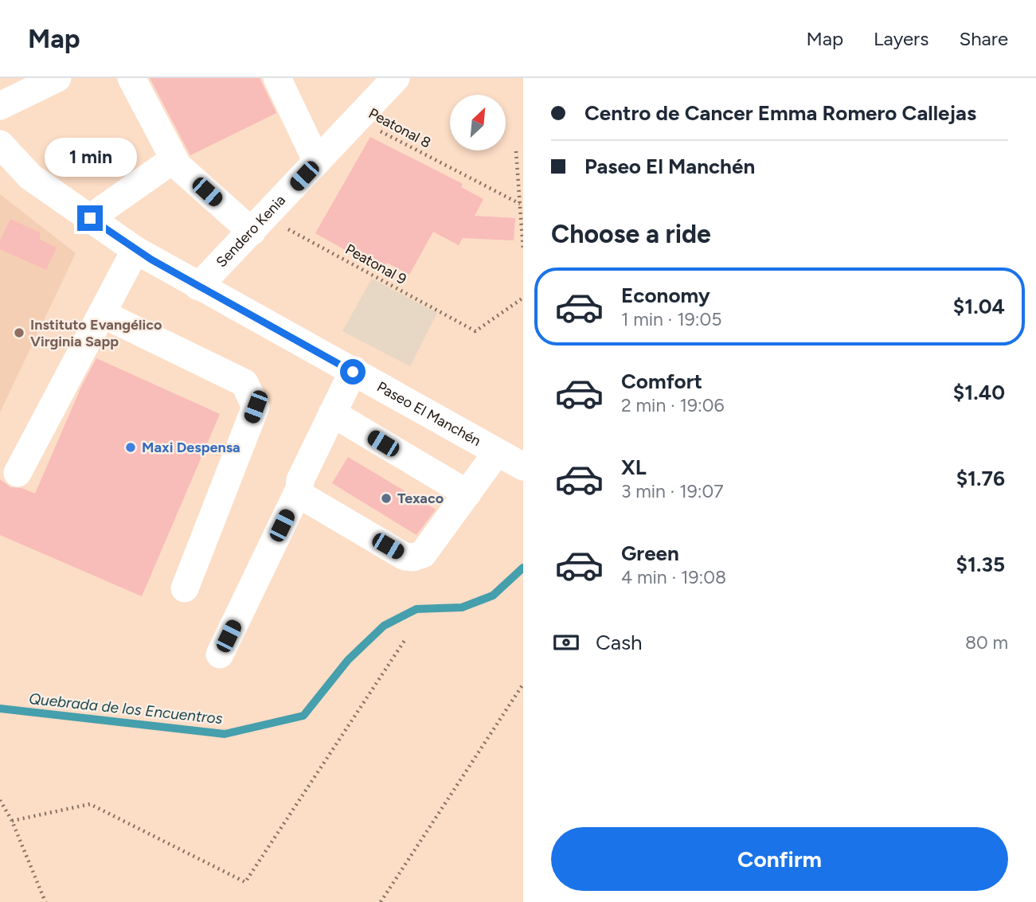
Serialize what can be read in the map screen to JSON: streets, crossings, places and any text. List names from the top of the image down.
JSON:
{
  "streets": {
    "street": ["Sendero Kenia", "Paseo El Manchén"],
    "path": ["Peatonal 8", "Peatonal 9"]
  },
  "crossings": [
    ["Peatonal 8", "Sendero Kenia"],
    ["Sendero Kenia", "Peatonal 9"],
    ["Sendero Kenia", "Paseo El Manchén"]
  ],
  "water": ["Quebrada de los Encuentros"],
  "places": ["Instituto Evangélico Virginia Sapp", "Maxi Despensa", "Texaco"],
  "north": "top right",
  "page": {
    "header": "Map",
    "nav": ["Map", "Layers", "Share"],
    "banner": ["Centro de Cancer Emma Romero Callejas", "Paseo El Manchén"],
    "bubble": "1 min",
    "heading": "Choose a ride",
    "list": [
      {
        "name": "Economy",
        "note": "1 min · 19:05",
        "value": "$1.04"
      },
      {
        "name": "Comfort",
        "note": "2 min · 19:06",
        "value": "$1.40"
      },
      {
        "name": "XL",
        "note": "3 min · 19:07",
        "value": "$1.76"
      },
      {
        "name": "Green",
        "note": "4 min · 19:08",
        "value": "$1.35"
      }
    ],
    "pay": ["Cash", "80 m"],
    "buttons": "Confirm"
  }
}
